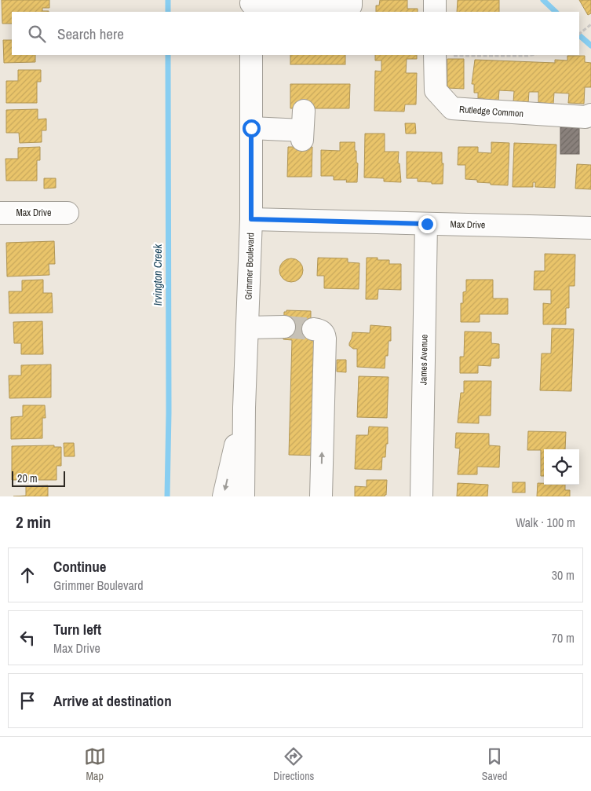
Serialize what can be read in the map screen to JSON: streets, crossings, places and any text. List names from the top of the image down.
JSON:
{
  "streets": {
    "street": [
      "Rutledge Common",
      "Max Drive",
      "Grimmer Boulevard",
      "James Avenue"
    ]
  },
  "crossings": [
    ["Max Drive", "Grimmer Boulevard"],
    ["Max Drive", "James Avenue"]
  ],
  "water": ["Irvington Creek"],
  "scale_bar": "20 m",
  "page": {
    "search": "Search here",
    "scale": "20 m",
    "heading": ["2 min", "Walk · 100 m"],
    "list": [
      ["Continue", "Grimmer Boulevard", "30 m"],
      ["Turn left", "Max Drive", "70 m"],
      "Arrive at destination"
    ],
    "nav": ["Map", "Directions", "Saved"]
  }
}
